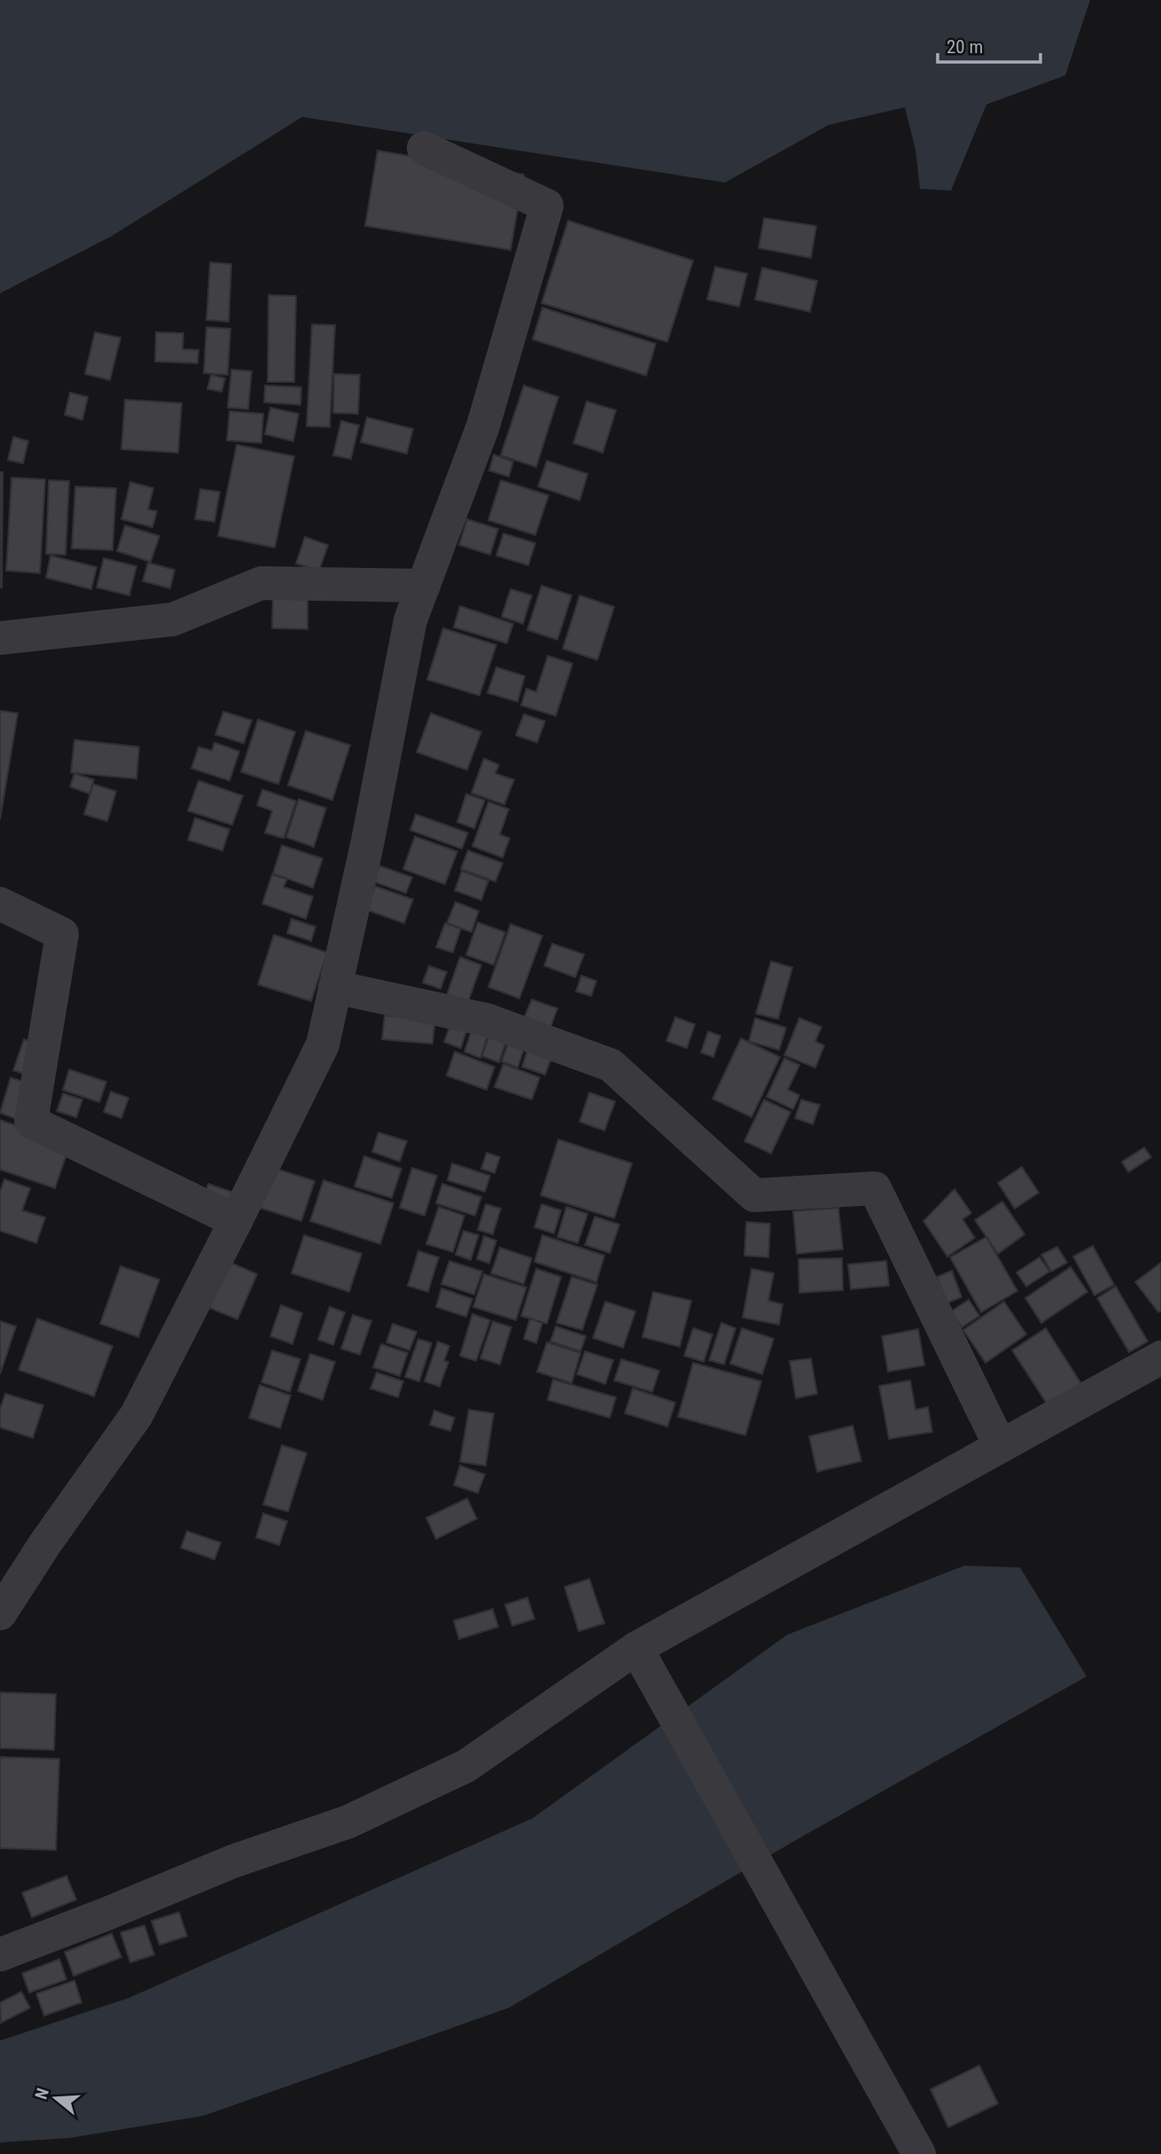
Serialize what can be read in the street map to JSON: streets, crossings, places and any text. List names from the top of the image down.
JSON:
{
  "scale_bar": "20 m",
  "north": "left"
}
